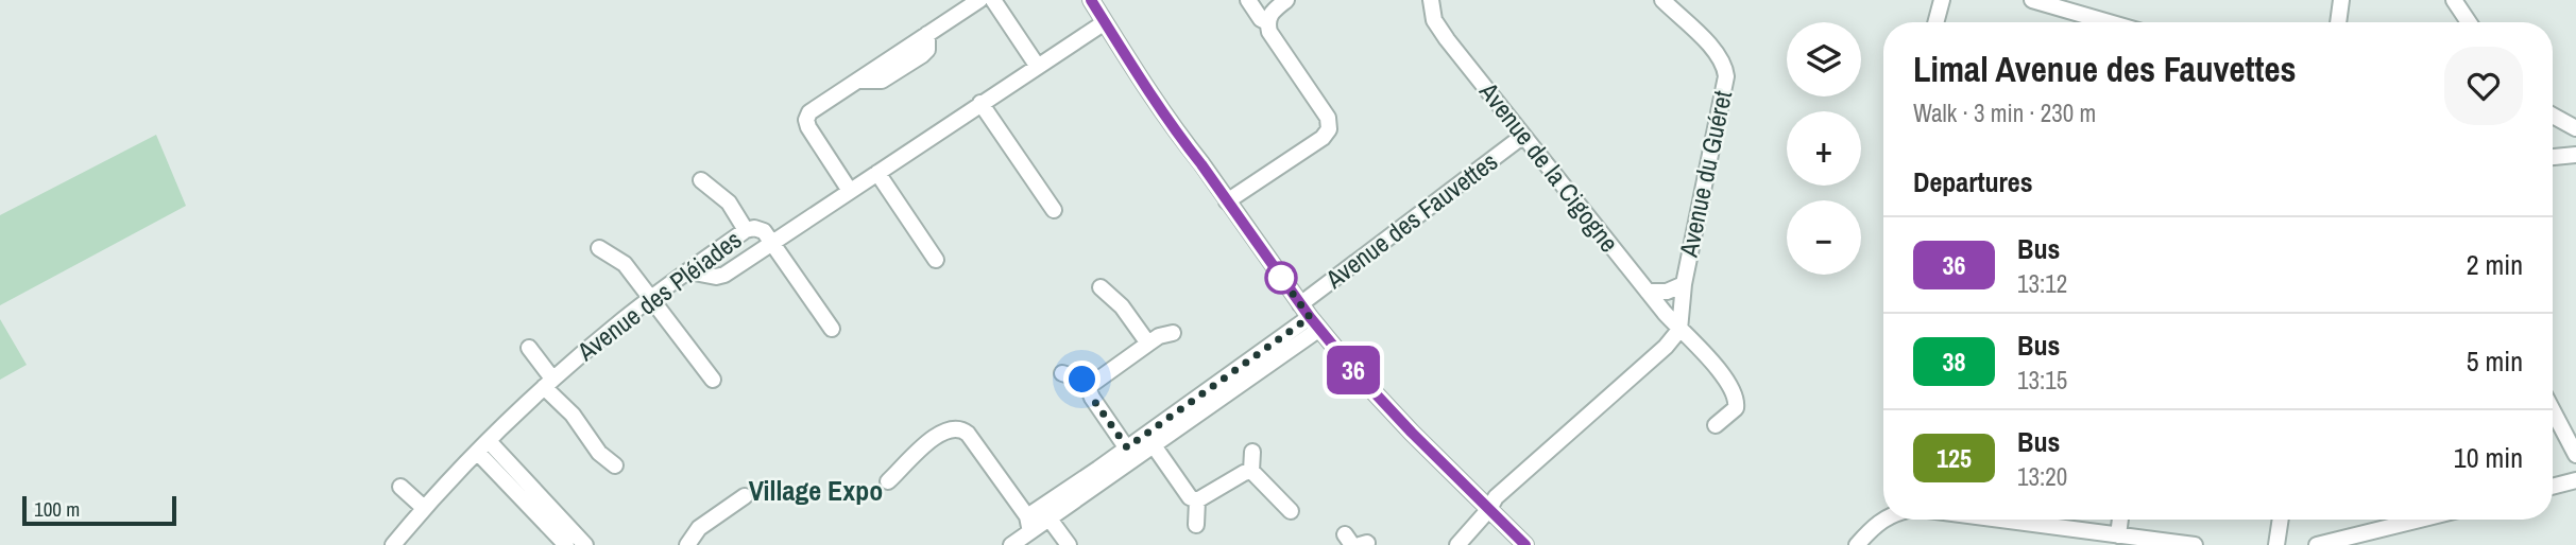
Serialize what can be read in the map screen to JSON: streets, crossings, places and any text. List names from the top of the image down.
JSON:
{
  "streets": {
    "street": [
      "Avenue de la Cigogne",
      "Avenue du Guéret",
      "Avenue des Fauvettes",
      "Avenue des Pléiades"
    ]
  },
  "crossings": [
    ["Avenue de la Cigogne", "Avenue du Guéret"],
    ["Avenue de la Cigogne", "Avenue des Fauvettes"]
  ],
  "districts": ["Village Expo"],
  "lines": ["bus line 36"],
  "scale_bar": "100 m",
  "page": {
    "on_map": "36",
    "map_buttons": ["+", "−"],
    "heading": [
      ["Limal Avenue des Fauvettes", "Walk · 3 min · 230 m"],
      "Departures"
    ],
    "list": [
      {
        "mark": "36",
        "name": "Bus",
        "note": "13:12",
        "value": "2 min"
      },
      {
        "mark": "38",
        "name": "Bus",
        "note": "13:15",
        "value": "5 min"
      },
      {
        "mark": "125",
        "name": "Bus",
        "note": "13:20",
        "value": "10 min"
      }
    ],
    "scale": "100 m"
  }
}
